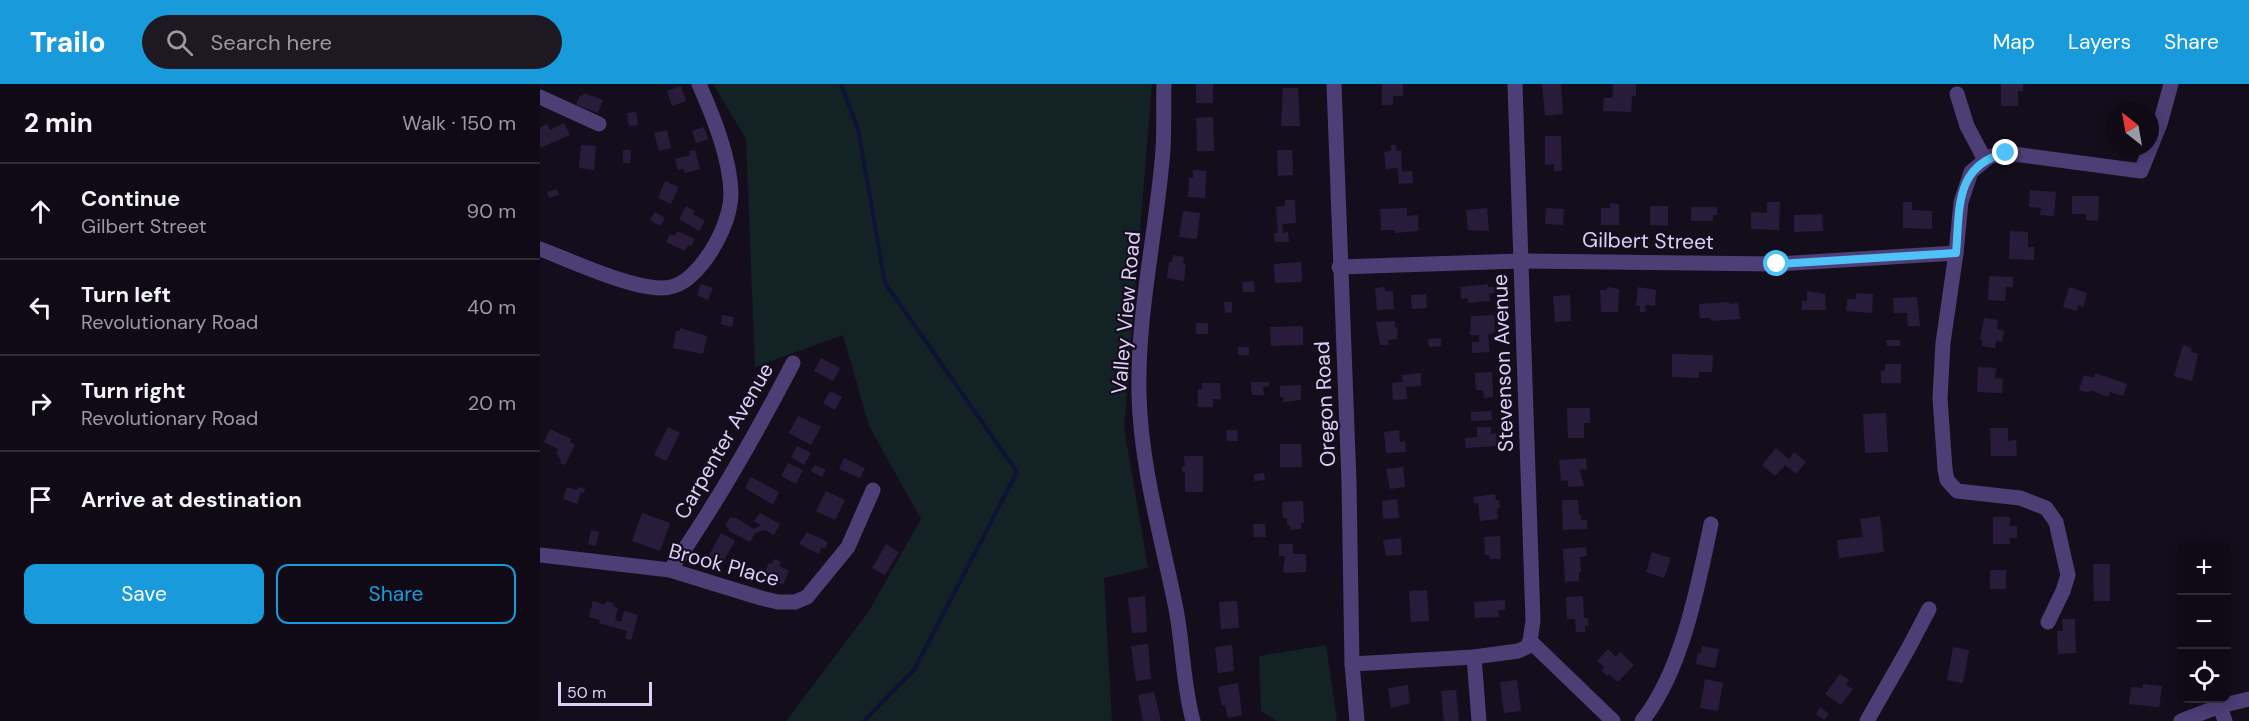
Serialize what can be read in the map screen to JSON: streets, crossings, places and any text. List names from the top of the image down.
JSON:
{
  "streets": {
    "street": [
      "Gilbert Street",
      "Valley View Road",
      "Stevenson Avenue",
      "Oregon Road",
      "Carpenter Avenue",
      "Brook Place"
    ]
  },
  "crossings": [
    ["Gilbert Street", "Stevenson Avenue"],
    ["Gilbert Street", "Oregon Road"],
    ["Carpenter Avenue", "Brook Place"]
  ],
  "scale_bar": "50 m",
  "north": "top left",
  "page": {
    "header": "Trailo",
    "search": "Search here",
    "nav": ["Map", "Layers", "Share"],
    "heading": ["2 min", "Walk · 150 m"],
    "list": [
      ["Continue", "Gilbert Street", "90 m"],
      ["Turn left", "Revolutionary Road", "40 m"],
      ["Turn right", "Revolutionary Road", "20 m"],
      "Arrive at destination"
    ],
    "map_buttons": ["+", "−"],
    "buttons": ["Save", "Share"],
    "scale": "50 m"
  }
}
